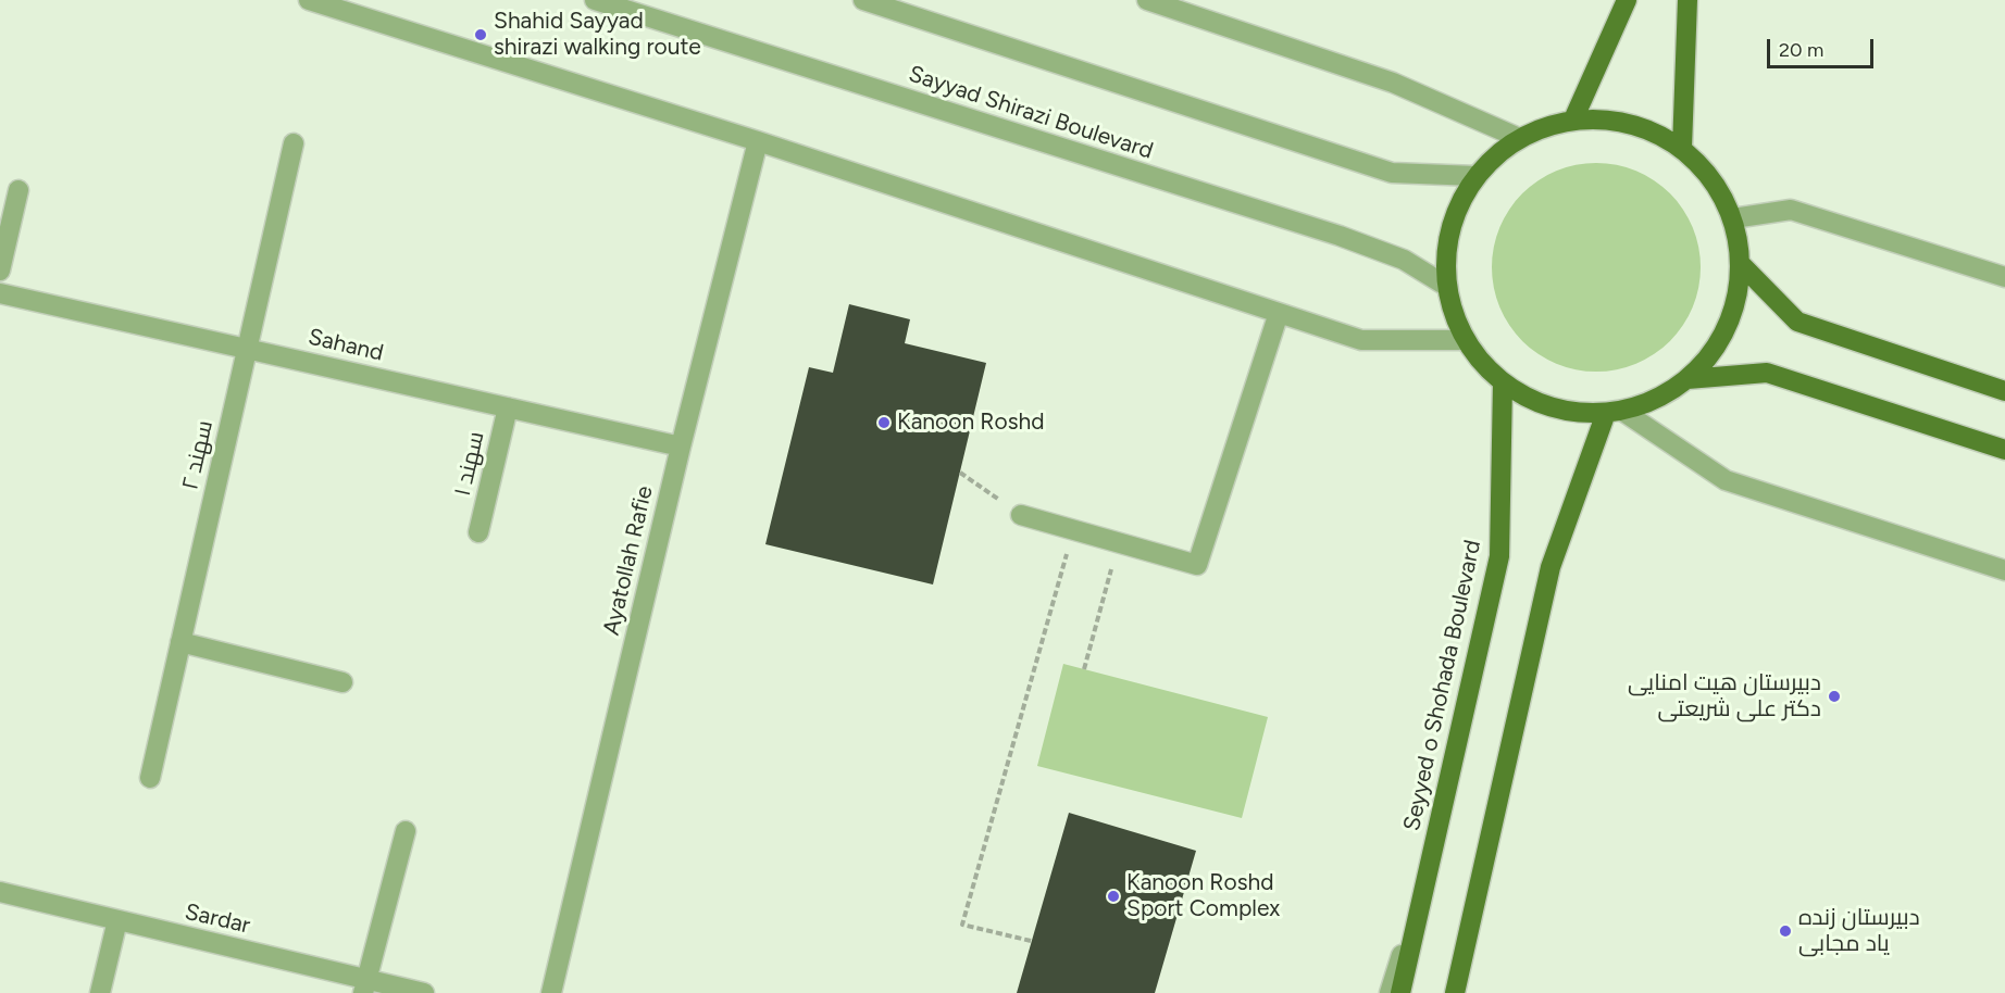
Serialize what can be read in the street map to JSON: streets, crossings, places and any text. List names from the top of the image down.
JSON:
{
  "streets": {
    "main road": ["Seyyed o Shohada Boulevard"],
    "street": [
      "Sayyad Shirazi Boulevard",
      "Sahand",
      "سهند ۲",
      "سهند ۱",
      "Ayatollah Rafie",
      "Sardar"
    ]
  },
  "crossings": [
    ["Sahand", "سهند ۲"],
    ["Sahand", "سهند ۱"],
    ["Sahand", "Ayatollah Rafie"]
  ],
  "places": [
    "Shahid Sayyad shirazi walking route",
    "Kanoon Roshd",
    "دبیرستان هیت امنایی دکتر علی شریعتی",
    "Kanoon Roshd Sport Complex",
    "دبیرستان زنده یاد مجابی"
  ],
  "scale_bar": "20 m"
}
